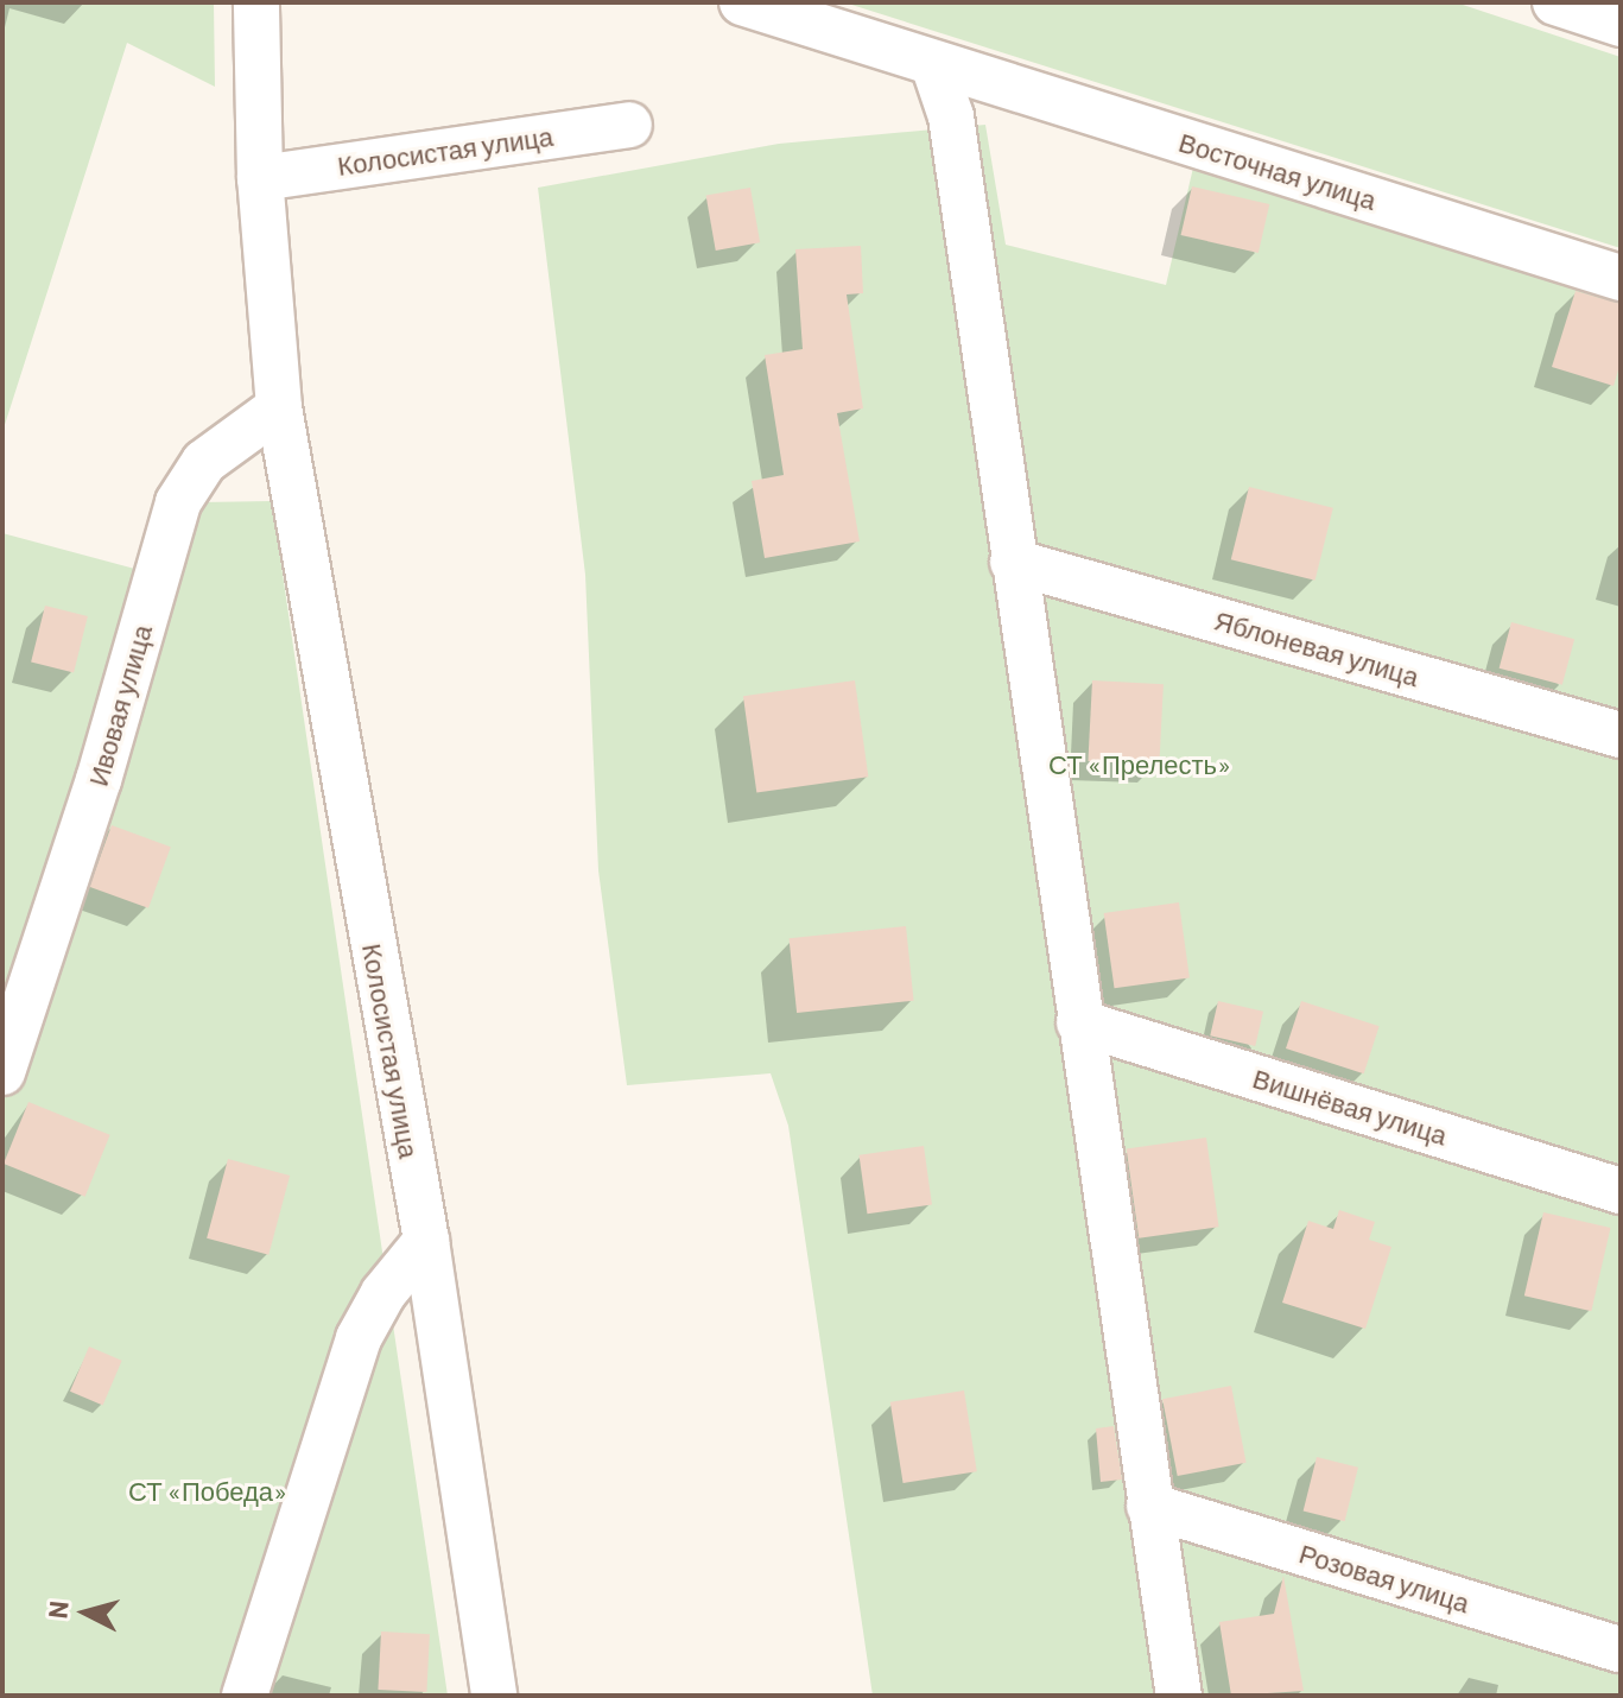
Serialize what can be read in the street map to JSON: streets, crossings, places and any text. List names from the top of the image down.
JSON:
{
  "streets": {
    "street": [
      "Колосистая улица",
      "Восточная улица",
      "Яблоневая улица",
      "Ивовая улица",
      "Вишнёвая улица",
      "Розовая улица"
    ]
  },
  "crossings": [
    ["Колосистая улица", "Ивовая улица"]
  ],
  "parks": ["СТ «Прелесть»", "СТ «Победа»"],
  "north": "left"
}
